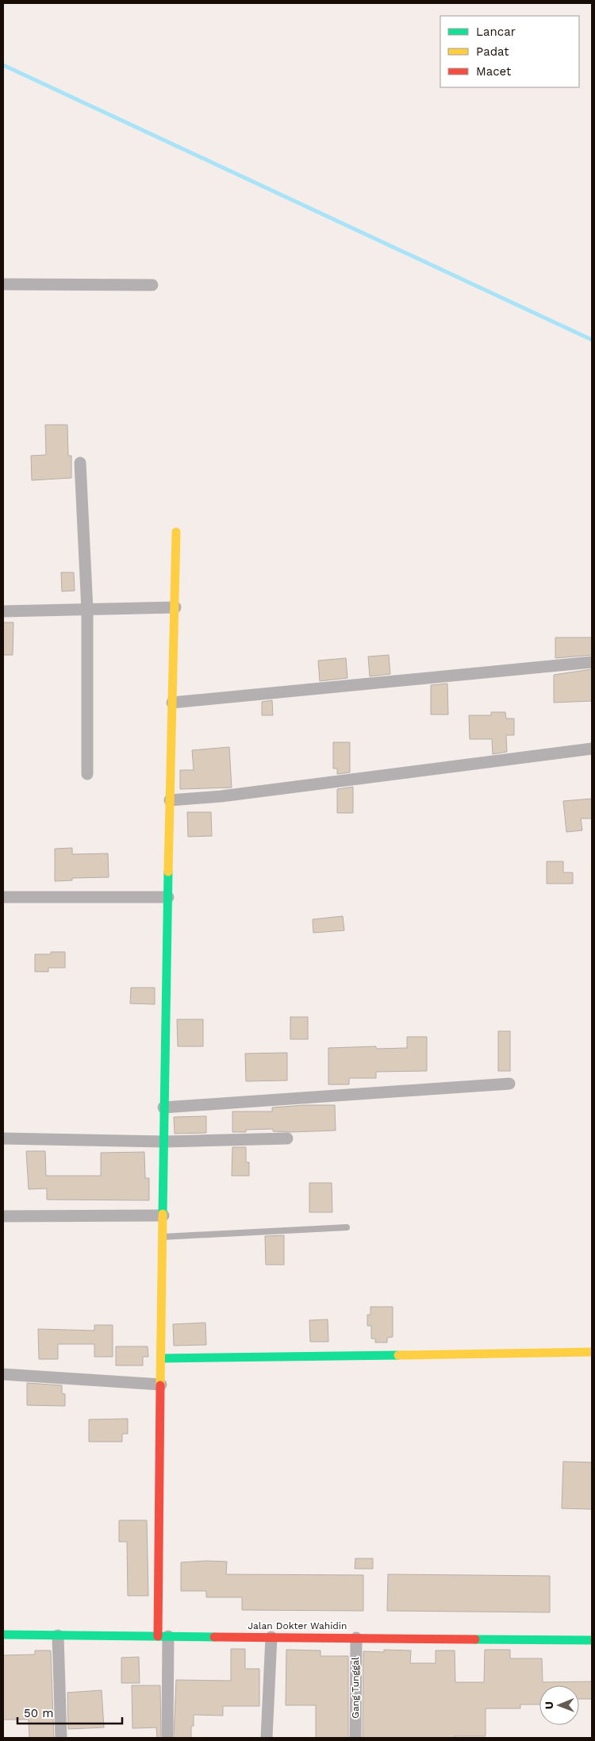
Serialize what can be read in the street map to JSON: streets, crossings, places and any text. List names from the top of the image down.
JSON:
{
  "streets": {
    "street": ["Jalan Dokter Wahidin", "Gang Tunggal"]
  },
  "crossings": [
    ["Jalan Dokter Wahidin", "Gang Tunggal"]
  ],
  "legend": ["Lancar", "Padat", "Macet"],
  "scale_bar": "50 m",
  "north": "left"
}
